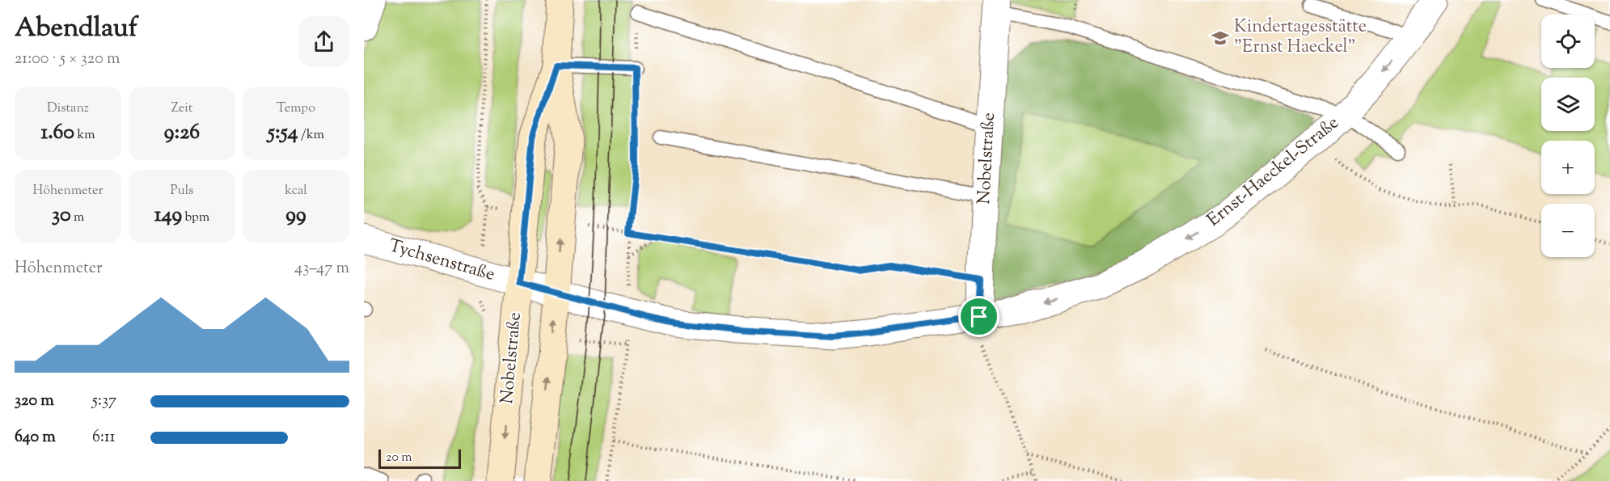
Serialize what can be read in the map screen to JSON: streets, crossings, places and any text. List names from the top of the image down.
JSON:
{
  "streets": {
    "main road": ["Nobelstraße"],
    "street": ["Ernst-Haeckel-Straße", "Tychsenstraße"]
  },
  "crossings": [
    ["Nobelstraße", "Ernst-Haeckel-Straße"],
    ["Nobelstraße", "Tychsenstraße"],
    ["Ernst-Haeckel-Straße", "Tychsenstraße"]
  ],
  "one_way": ["Ernst-Haeckel-Straße"],
  "places": {
    "school or university": ["Kindertagesstätte \"Ernst Haeckel\""]
  },
  "scale_bar": "20 m",
  "page": {
    "heading": ["Abendlauf", "21:00 · 5 × 320 m"],
    "map_buttons": ["+", "−"],
    "stats": [
      ["Distanz", "1.60 km"],
      ["Zeit", "9:26"],
      ["Tempo", "5:54 /km"],
      ["Höhenmeter", "30 m"],
      ["Puls", "149 bpm"],
      ["kcal", "99"]
    ],
    "chart": ["Höhenmeter", "43–47 m"],
    "list": [
      {
        "name": "320 m",
        "note": "5:37"
      },
      {
        "name": "640 m",
        "note": "6:11"
      }
    ],
    "scale": "20 m"
  }
}
